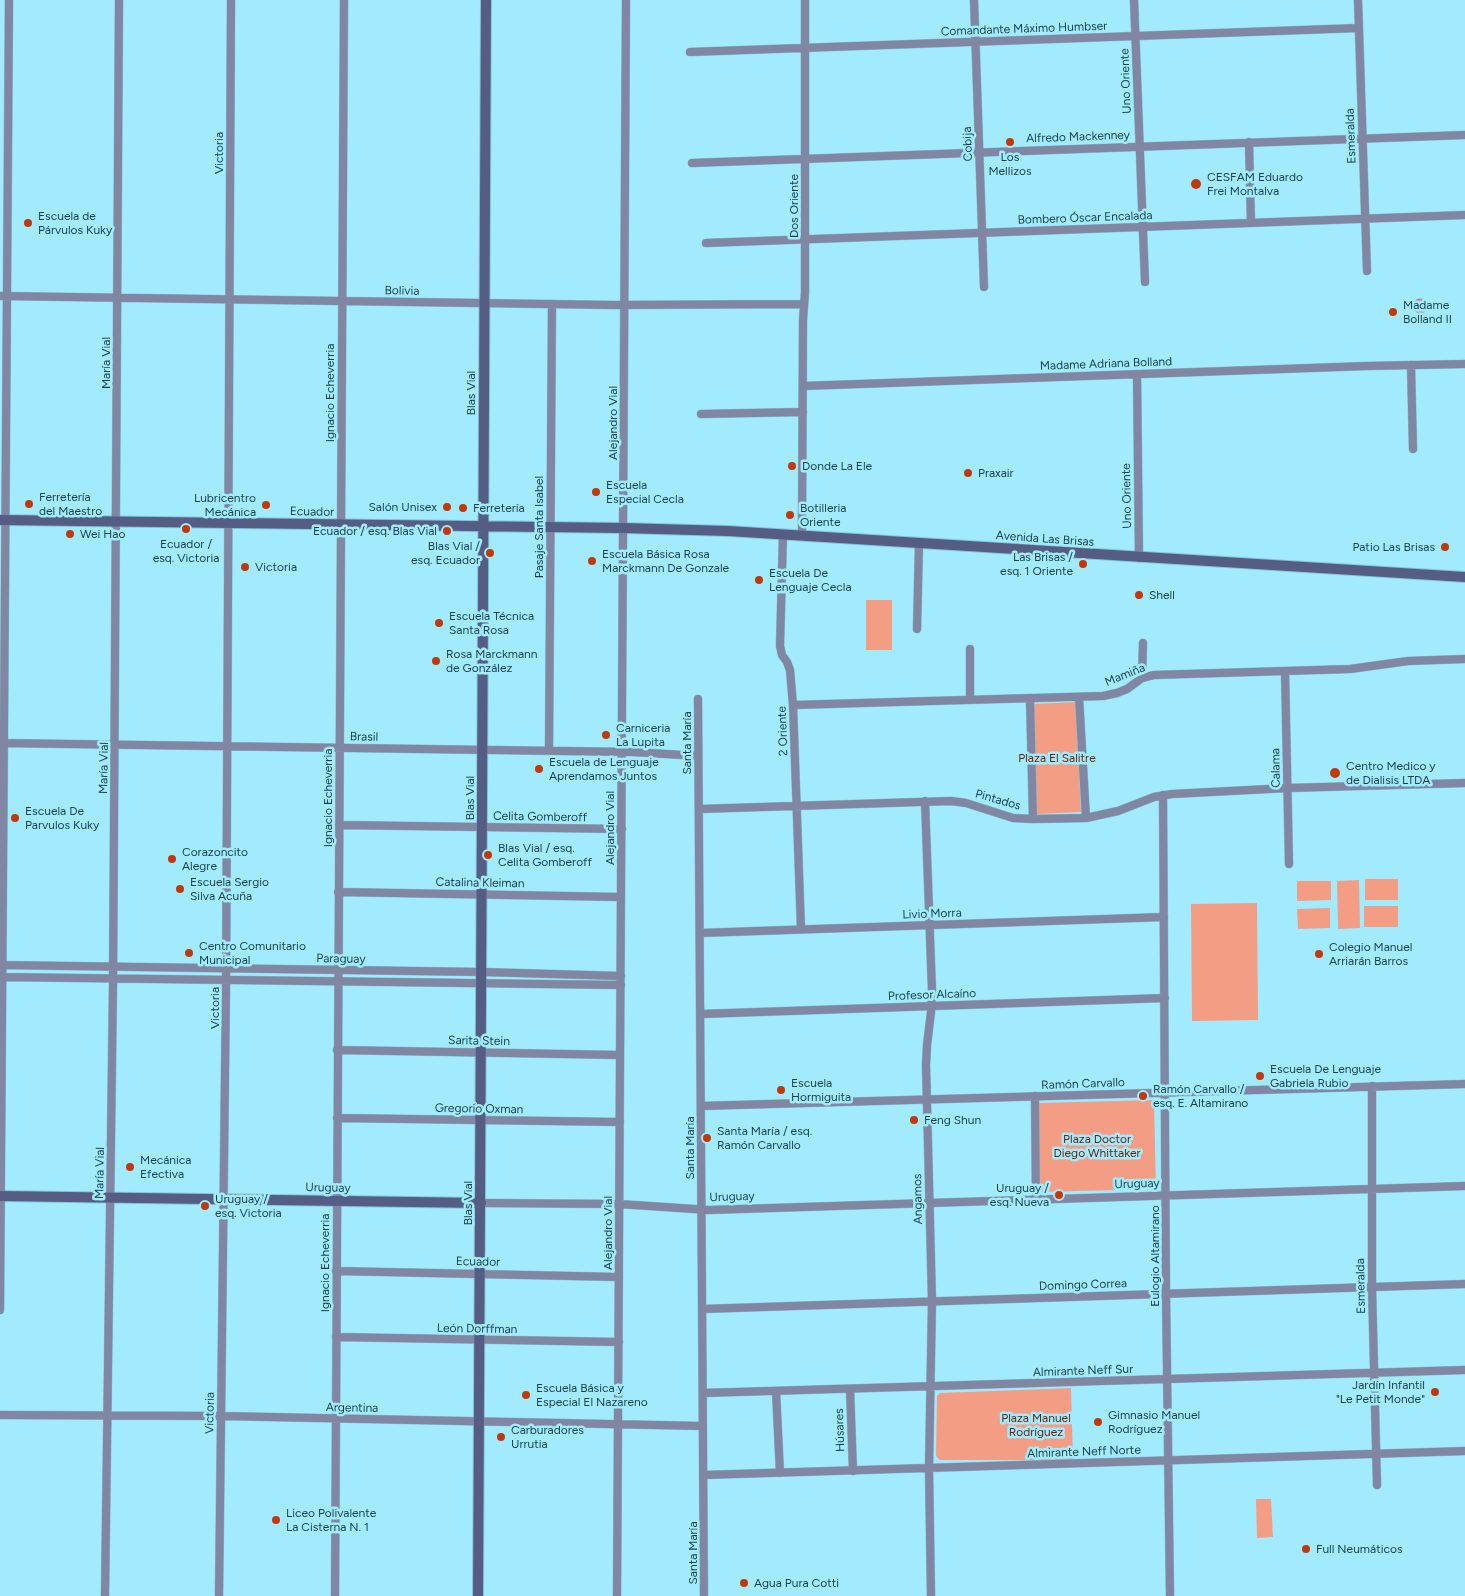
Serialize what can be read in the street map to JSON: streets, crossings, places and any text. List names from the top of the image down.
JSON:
{
  "streets": {
    "street": [
      "Comandante Máximo Humbser",
      "Uno Oriente",
      "Esmeralda",
      "Alfredo Mackenney",
      "Cobija",
      "Victoria",
      "Dos Oriente",
      "Bombero Óscar Encalada",
      "Bolivia",
      "María Vial",
      "Madame Adriana Bolland",
      "Ignacio Echeverria",
      "Blas Vial",
      "Alejandro Vial",
      "Ecuador",
      "Pasaje Santa Isabel",
      "Avenida Las Brisas",
      "Mamiña",
      "2 Oriente",
      "Brasil",
      "Santa María",
      "Calama",
      "Pintados",
      "Celita Gomberoff",
      "Catalina Kleiman",
      "Livio Morra",
      "Paraguay",
      "Profesor Alcaíno",
      "Sarita Stein",
      "Ramón Carvallo",
      "Gregorio Oxman",
      "Uruguay",
      "Angamos",
      "Eulogio Altamirano",
      "Domingo Correa",
      "León Dorffman",
      "Almirante Neff Sur",
      "Argentina",
      "Húsares",
      "Almirante Neff Norte"
    ]
  },
  "crossings": [
    ["Comandante Máximo Humbser", "Uno Oriente"],
    ["Comandante Máximo Humbser", "Esmeralda"],
    ["Comandante Máximo Humbser", "Cobija"],
    ["Comandante Máximo Humbser", "Dos Oriente"],
    ["Uno Oriente", "Alfredo Mackenney"],
    ["Uno Oriente", "Bombero Óscar Encalada"],
    ["Uno Oriente", "Madame Adriana Bolland"],
    ["Uno Oriente", "Avenida Las Brisas"],
    ["Esmeralda", "Alfredo Mackenney"],
    ["Esmeralda", "Bombero Óscar Encalada"],
    ["Esmeralda", "Ramón Carvallo"],
    ["Esmeralda", "Uruguay"],
    ["Esmeralda", "Domingo Correa"],
    ["Esmeralda", "Almirante Neff Sur"],
    ["Esmeralda", "Almirante Neff Norte"],
    ["Alfredo Mackenney", "Cobija"],
    ["Alfredo Mackenney", "Dos Oriente"],
    ["Cobija", "Bombero Óscar Encalada"],
    ["Victoria", "Bolivia"],
    ["Victoria", "Ecuador"],
    ["Victoria", "Brasil"],
    ["Victoria", "Paraguay"],
    ["Victoria", "Uruguay"],
    ["Victoria", "Argentina"],
    ["Dos Oriente", "Bombero Óscar Encalada"],
    ["Dos Oriente", "Bolivia"],
    ["Dos Oriente", "Madame Adriana Bolland"],
    ["Dos Oriente", "Avenida Las Brisas"],
    ["Bolivia", "María Vial"],
    ["Bolivia", "Ignacio Echeverria"],
    ["Bolivia", "Blas Vial"],
    ["Bolivia", "Alejandro Vial"],
    ["Bolivia", "Pasaje Santa Isabel"],
    ["María Vial", "Ecuador"],
    ["María Vial", "Brasil"],
    ["María Vial", "Paraguay"],
    ["María Vial", "Uruguay"],
    ["María Vial", "Argentina"],
    ["Ignacio Echeverria", "Ecuador"],
    ["Ignacio Echeverria", "Brasil"],
    ["Ignacio Echeverria", "Celita Gomberoff"],
    ["Ignacio Echeverria", "Catalina Kleiman"],
    ["Ignacio Echeverria", "Paraguay"],
    ["Ignacio Echeverria", "Sarita Stein"],
    ["Ignacio Echeverria", "Gregorio Oxman"],
    ["Ignacio Echeverria", "Uruguay"],
    ["Ignacio Echeverria", "León Dorffman"],
    ["Ignacio Echeverria", "Argentina"],
    ["Blas Vial", "Ecuador"],
    ["Blas Vial", "Brasil"],
    ["Blas Vial", "Celita Gomberoff"],
    ["Blas Vial", "Catalina Kleiman"],
    ["Blas Vial", "Paraguay"],
    ["Blas Vial", "Sarita Stein"],
    ["Blas Vial", "Gregorio Oxman"],
    ["Blas Vial", "Uruguay"],
    ["Blas Vial", "León Dorffman"],
    ["Blas Vial", "Argentina"],
    ["Alejandro Vial", "Ecuador"],
    ["Alejandro Vial", "Avenida Las Brisas"],
    ["Alejandro Vial", "Brasil"],
    ["Alejandro Vial", "Celita Gomberoff"],
    ["Alejandro Vial", "Catalina Kleiman"],
    ["Alejandro Vial", "Paraguay"],
    ["Alejandro Vial", "Sarita Stein"],
    ["Alejandro Vial", "Gregorio Oxman"],
    ["Alejandro Vial", "Uruguay"],
    ["Alejandro Vial", "León Dorffman"],
    ["Alejandro Vial", "Argentina"],
    ["Ecuador", "Pasaje Santa Isabel"],
    ["Ecuador", "Avenida Las Brisas"],
    ["Pasaje Santa Isabel", "Brasil"],
    ["Avenida Las Brisas", "2 Oriente"],
    ["Mamiña", "2 Oriente"],
    ["Mamiña", "Calama"],
    ["2 Oriente", "Pintados"],
    ["2 Oriente", "Livio Morra"],
    ["Brasil", "Santa María"],
    ["Santa María", "Pintados"],
    ["Santa María", "Livio Morra"],
    ["Santa María", "Profesor Alcaíno"],
    ["Santa María", "Ramón Carvallo"],
    ["Santa María", "Uruguay"],
    ["Santa María", "Domingo Correa"],
    ["Santa María", "Almirante Neff Sur"],
    ["Santa María", "Argentina"],
    ["Santa María", "Almirante Neff Norte"],
    ["Calama", "Pintados"],
    ["Pintados", "Angamos"],
    ["Pintados", "Eulogio Altamirano"],
    ["Livio Morra", "Angamos"],
    ["Livio Morra", "Eulogio Altamirano"],
    ["Profesor Alcaíno", "Angamos"],
    ["Profesor Alcaíno", "Eulogio Altamirano"],
    ["Ramón Carvallo", "Angamos"],
    ["Ramón Carvallo", "Eulogio Altamirano"],
    ["Uruguay", "Angamos"],
    ["Uruguay", "Eulogio Altamirano"],
    ["Angamos", "Domingo Correa"],
    ["Angamos", "Almirante Neff Sur"],
    ["Angamos", "Almirante Neff Norte"],
    ["Eulogio Altamirano", "Domingo Correa"],
    ["Eulogio Altamirano", "Almirante Neff Sur"],
    ["Eulogio Altamirano", "Almirante Neff Norte"],
    ["Almirante Neff Sur", "Húsares"],
    ["Húsares", "Almirante Neff Norte"]
  ],
  "parks": ["Plaza El Salitre", "Plaza Doctor Diego Whittaker", "Plaza Manuel Rodríguez"],
  "places": [
    "Los Mellizos",
    "CESFAM Eduardo Frei Montalva",
    "Escuela de Párvulos Kuky",
    "Madame Bolland II",
    "Donde La Ele",
    "Praxair",
    "Escuela Especial Cecla",
    "Ferretería del Maestro",
    "Lubricentro Mecánica",
    "Salón Unisex",
    "Ferretería",
    "Botilleria Oriente",
    "Ecuador / esq. Victoria",
    "Ecuador / esq. Blas Vial",
    "Wei Hao",
    "Patio Las Brisas",
    "Blas Vial / esq. Ecuador",
    "Escuela Básica Rosa Marckmann De Gonzale",
    "Las Brisas / esq. 1 Oriente",
    "Victoria",
    "Escuela De Lenguaje Cecla",
    "Shell",
    "Escuela Técnica Santa Rosa",
    "Rosa Marckmann de González",
    "Carniceria La Lupita",
    "Escuela de Lenguaje Aprendamos Juntos",
    "Centro Medico y de Dialisis LTDA",
    "Escuela De Parvulos Kuky",
    "Blas Vial / esq. Celita Gomberoff",
    "Corazoncito Alegre",
    "Escuela Sergio Silva Acuña",
    "Centro Comunitario Municipal",
    "Colegio Manuel Arriarán Barros",
    "Escuela De Lenguaje Gabriela Rubio",
    "Escuela Hormiguita",
    "Ramón Carvallo / esq. E. Altamirano",
    "Feng Shun",
    "Santa María / esq. Ramón Carvallo",
    "Mecánica Efectiva",
    "Uruguay / esq. Nueva",
    "Uruguay / esq. Victoria",
    "Jardín Infantil \"Le Petit Monde\"",
    "Escuela Básica y Especial El Nazareno",
    "Gimnasio Manuel Rodríguez",
    "Carburadores Urrutia",
    "Liceo Polivalente La Cisterna N. 1",
    "Full Neumáticos",
    "Agua Pura Cotti"
  ]
}
